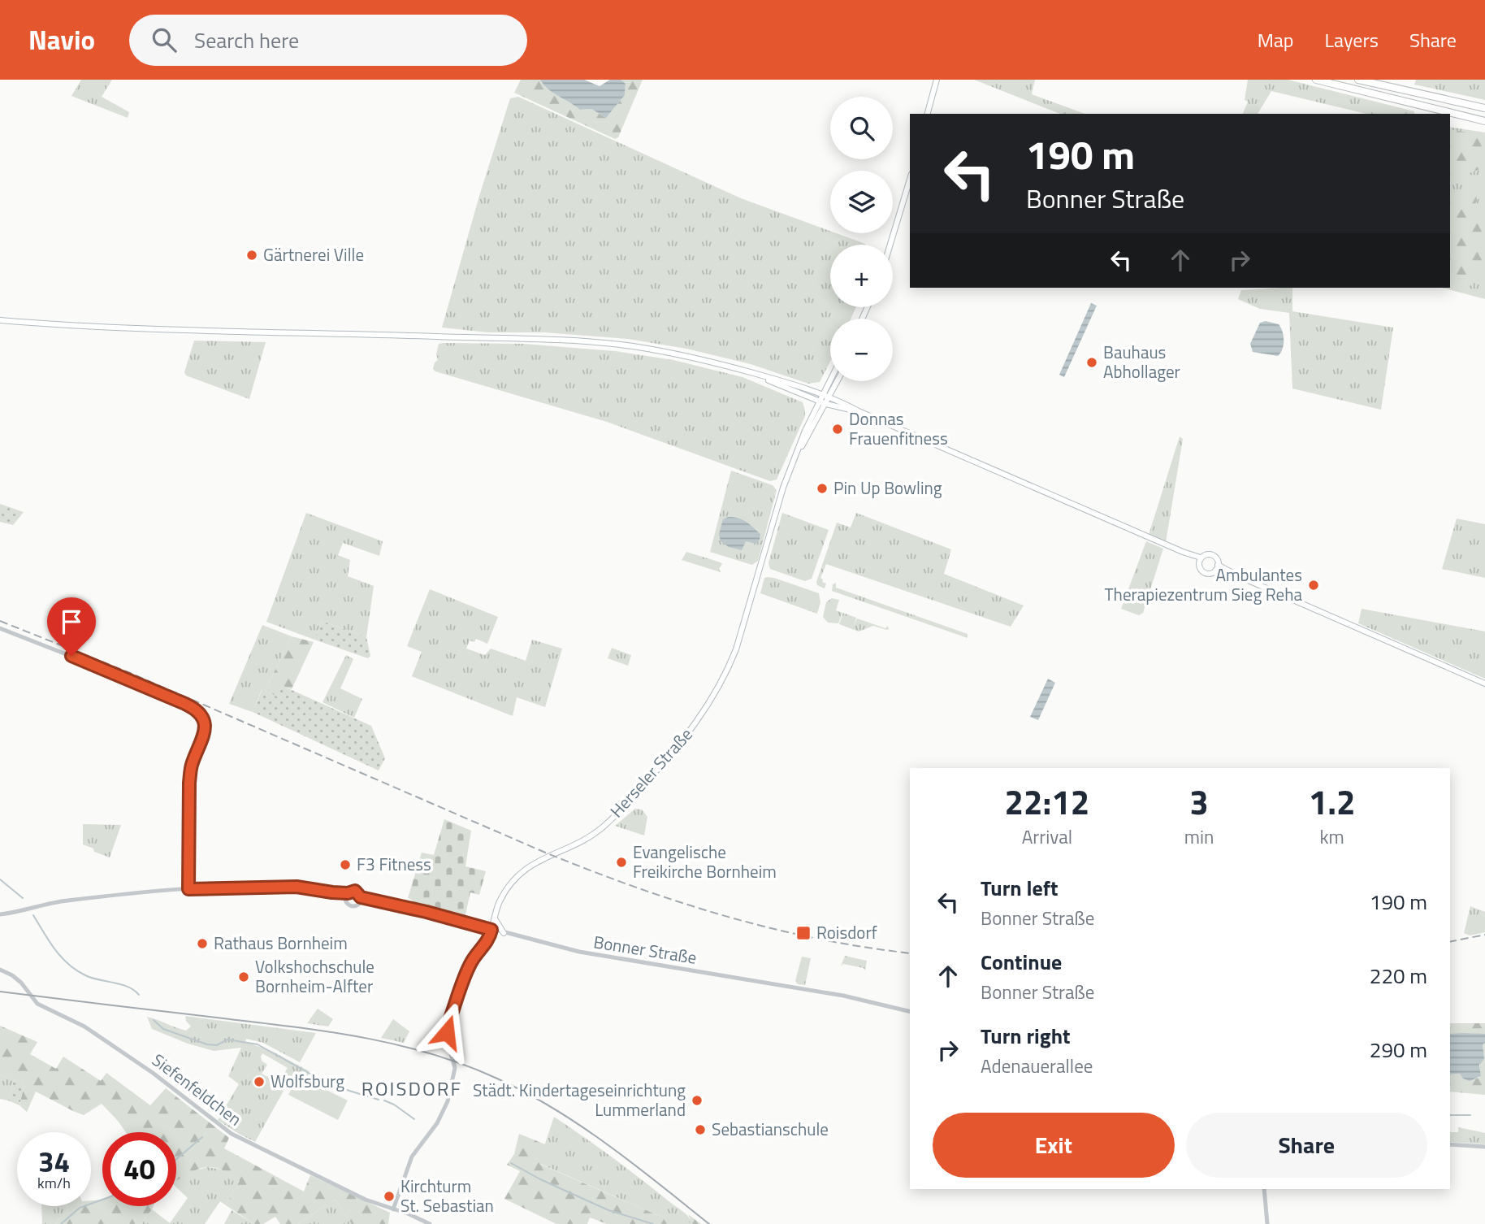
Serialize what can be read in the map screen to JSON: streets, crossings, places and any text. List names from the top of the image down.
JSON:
{
  "streets": {
    "main road": ["Herseler Straße"],
    "street": ["Bonner Straße", "Siefenfeldchen"]
  },
  "crossings": [
    ["Herseler Straße", "Bonner Straße"]
  ],
  "districts": ["ROISDORF"],
  "places": {
    "other": [
      "Gärtnerei Ville",
      "Bauhaus Abhollager",
      "Donnas Frauenfitness",
      "Pin Up Bowling",
      "Ambulantes Therapiezentrum Sieg Reha",
      "Evangelische Freikirche Bornheim",
      "F3 Fitness",
      "Rathaus Bornheim",
      "Volkshochschule Bornheim-Alfter",
      "Wolfsburg",
      "Städt. Kindertageseinrichtung Lummerland",
      "Sebastianschule",
      "Kirchturm St. Sebastian"
    ],
    "transit": ["Roisdorf"]
  },
  "page": {
    "header": "Navio",
    "search": "Search here",
    "nav": ["Map", "Layers", "Share"],
    "map_buttons": ["+", "−"],
    "turn": ["190 m", "Bonner Straße"],
    "eta": [
      "22:12",
      "Arrival",
      "3",
      "min",
      "1.2",
      "km"
    ],
    "list": [
      {
        "name": "Turn left",
        "note": "Bonner Straße",
        "value": "190 m"
      },
      {
        "name": "Continue",
        "note": "Bonner Straße",
        "value": "220 m"
      },
      {
        "name": "Turn right",
        "note": "Adenauerallee",
        "value": "290 m"
      }
    ],
    "buttons": ["Exit", "Share"],
    "speed": "34 km/h",
    "limit": "40"
  }
}
